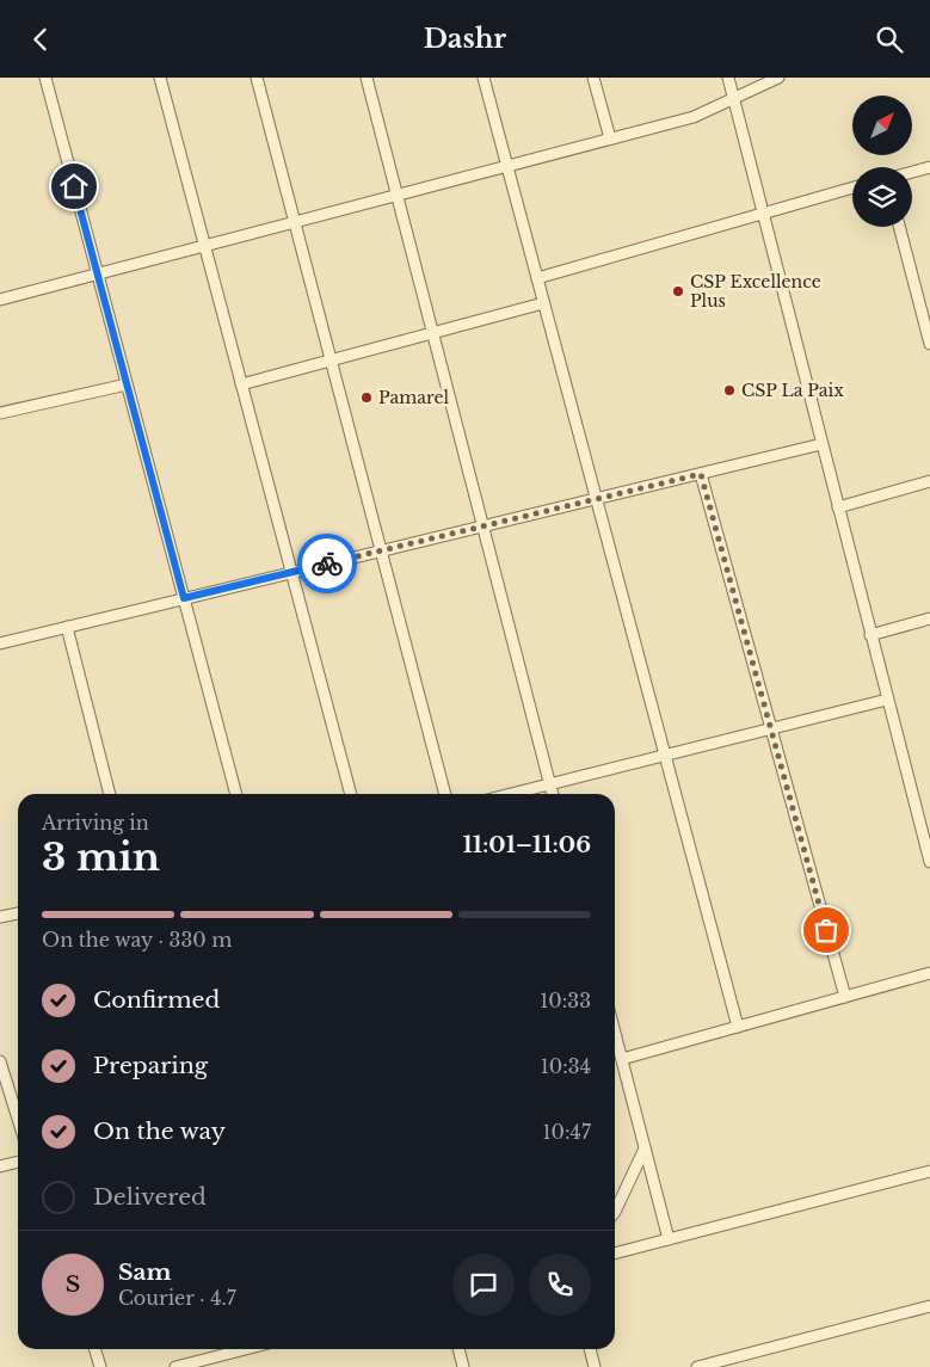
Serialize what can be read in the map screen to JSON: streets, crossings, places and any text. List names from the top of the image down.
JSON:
{
  "places": ["CSP Excellence Plus", "CSP La Paix", "Pamarel"],
  "north": "top right",
  "page": {
    "header": "Dashr",
    "heading": ["3 min", "Arriving in", "11:01–11:06"],
    "panel": ["Sam", "Courier · 4.7"],
    "bar": "On the way · 330 m",
    "list": [
      ["Confirmed", "10:33"],
      ["Preparing", "10:34"],
      ["On the way", "10:47"],
      "Delivered"
    ],
    "round": "S"
  }
}
